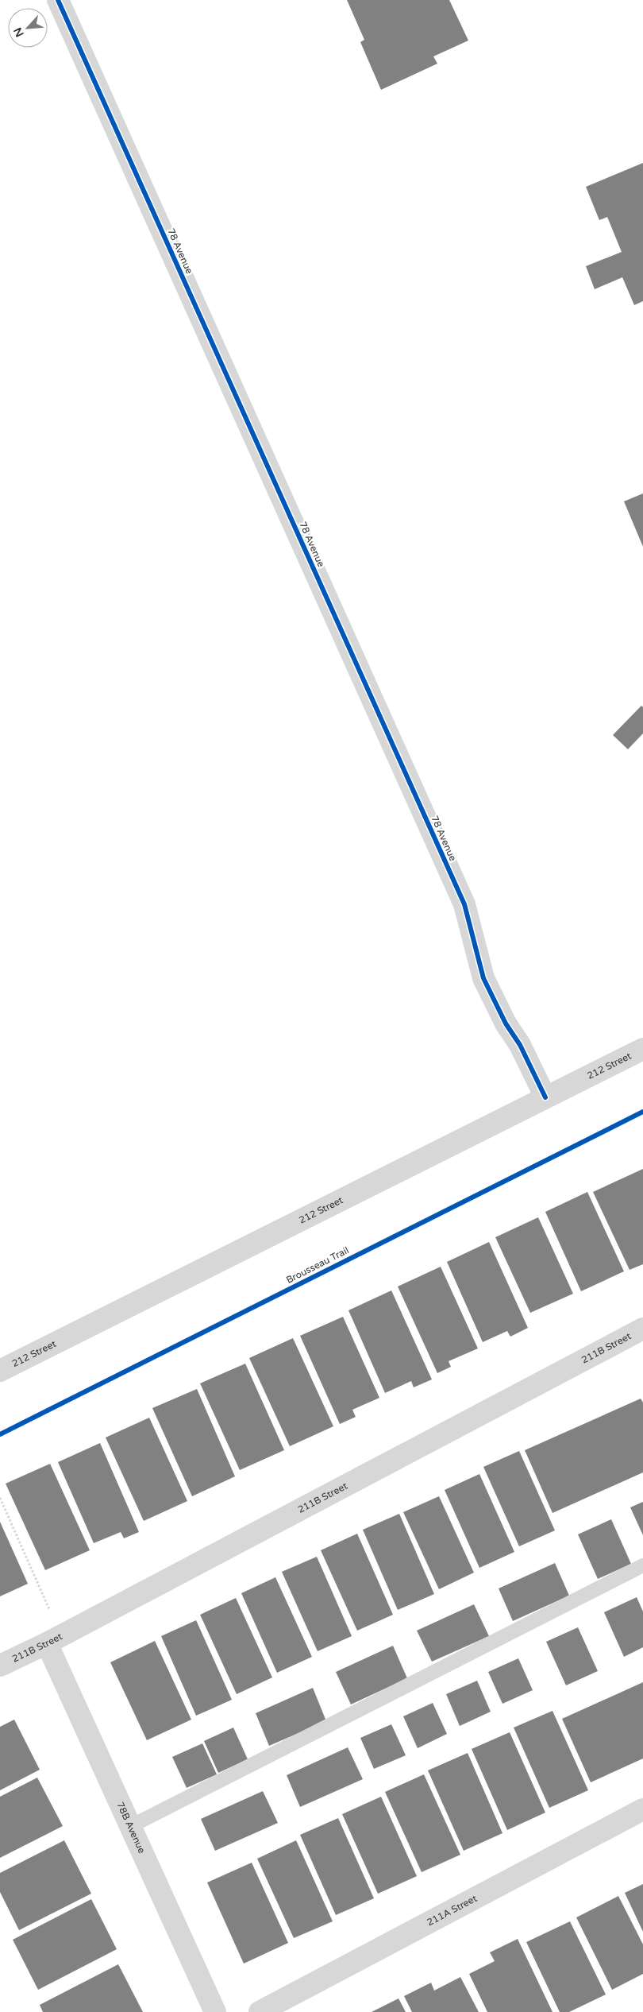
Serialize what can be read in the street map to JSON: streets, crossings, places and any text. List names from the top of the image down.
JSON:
{
  "streets": {
    "street": [
      "78 Avenue",
      "212 Street",
      "211B Street",
      "78B Avenue",
      "211A Street"
    ],
    "cycle path": ["Brousseau Trail"]
  },
  "crossings": [
    ["78 Avenue", "212 Street"],
    ["211B Street", "78B Avenue"]
  ],
  "north": "bottom left"
}
